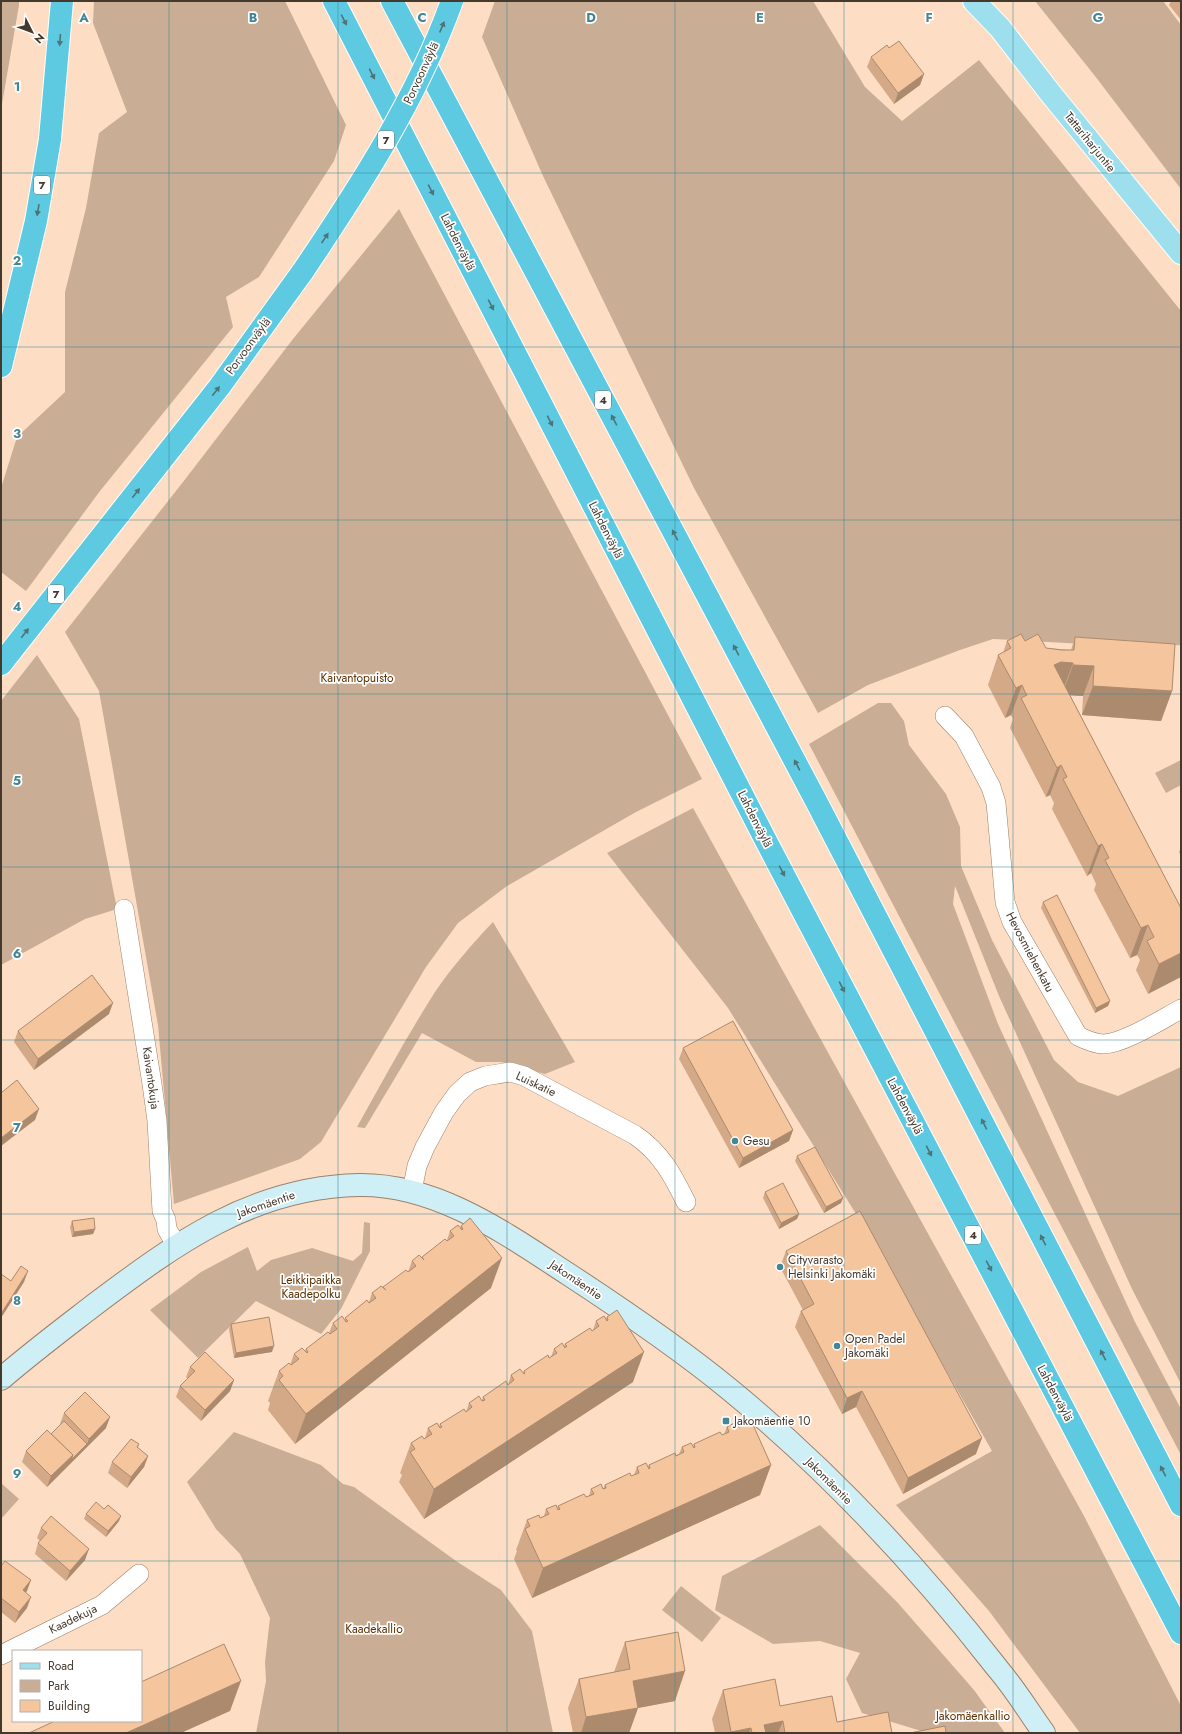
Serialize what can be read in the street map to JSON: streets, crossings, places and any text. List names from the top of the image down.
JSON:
{
  "streets": {
    "highway": [
      "Porvoonväylä",
      "7",
      "Lahdenväylä",
      "4"
    ],
    "main road": ["Tattariharjuntie"],
    "street": [
      "Hevosmiehenkatu",
      "Kaivantokuja",
      "Luiskatie",
      "Jakomäentie",
      "Kaadekuja"
    ]
  },
  "crossings": [
    ["Kaivantokuja", "Jakomäentie"],
    ["Luiskatie", "Jakomäentie"]
  ],
  "one_way": ["Porvoonväylä"],
  "parks": [
    "Kaivantopuisto",
    "Leikkipaikka Kaadepolku",
    "Kaadekallio",
    "Jakomäenkallio"
  ],
  "places": {
    "other": ["Gesu", "Cityvarasto Helsinki Jakomäki", "Open Padel Jakomäki"],
    "transit": ["Jakomäentie 10"]
  },
  "legend": ["Road", "Park", "Building"],
  "north": "bottom right",
  "grid": {
    "columns": [
      "A",
      "B",
      "C",
      "D",
      "E",
      "F",
      "G"
    ],
    "rows": [
      "1",
      "2",
      "3",
      "4",
      "5",
      "6",
      "7",
      "8",
      "9"
    ]
  }
}
